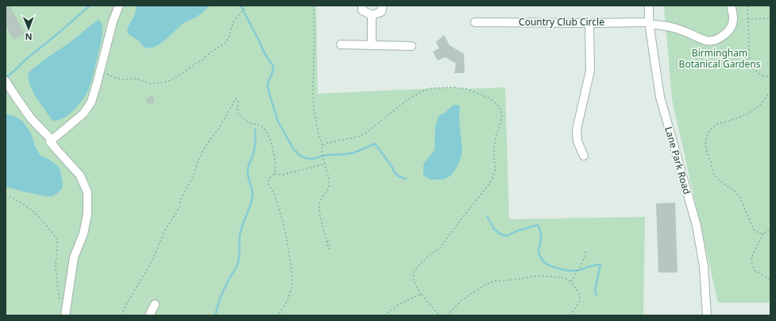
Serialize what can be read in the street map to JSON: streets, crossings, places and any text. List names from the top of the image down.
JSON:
{
  "streets": {
    "street": ["Country Club Circle", "Lane Park Road"]
  },
  "crossings": [
    ["Country Club Circle", "Lane Park Road"]
  ],
  "parks": ["Birmingham Botanical Gardens"],
  "north": "bottom"
}
